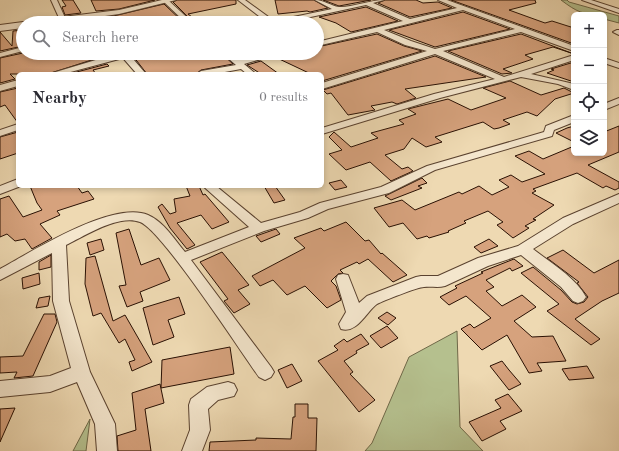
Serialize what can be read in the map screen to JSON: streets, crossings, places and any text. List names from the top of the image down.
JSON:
{
  "page": {
    "map_buttons": ["+", "−"],
    "search": "Search here",
    "heading": ["Nearby", "0 results"]
  }
}
